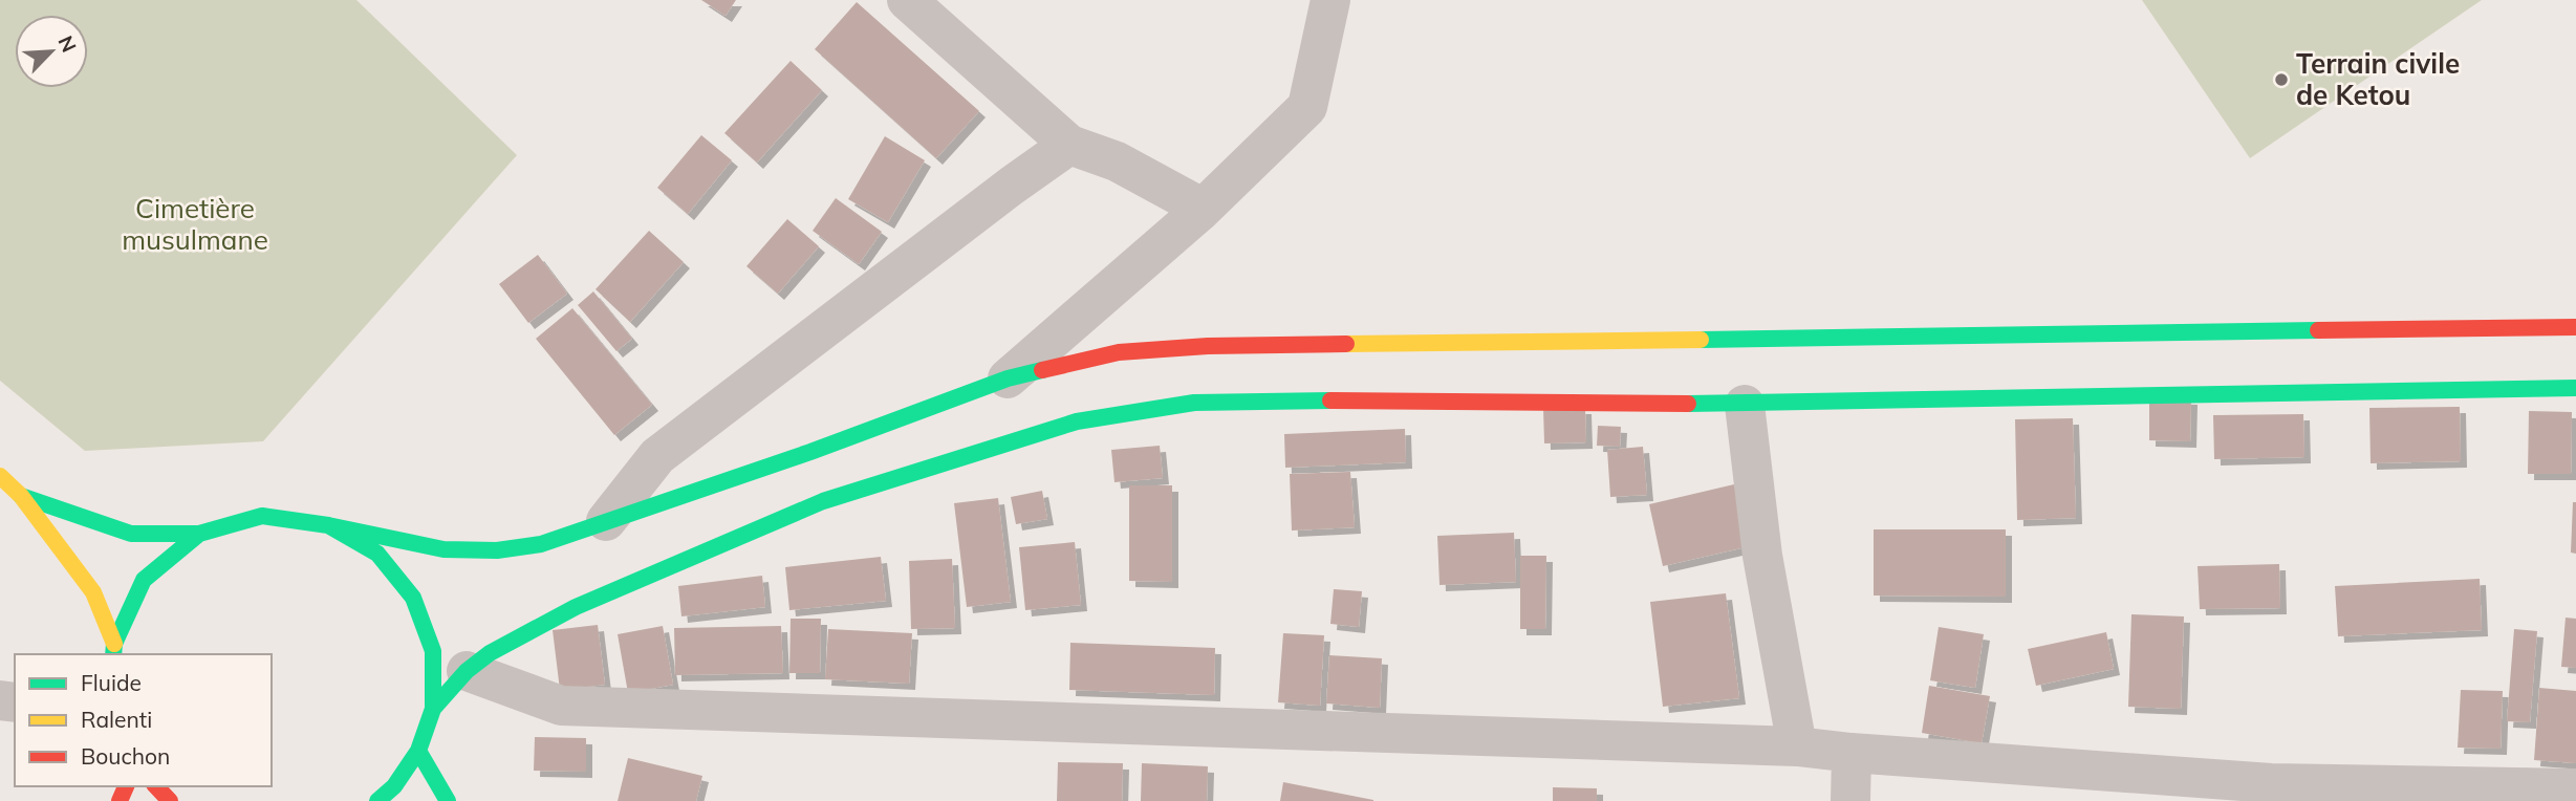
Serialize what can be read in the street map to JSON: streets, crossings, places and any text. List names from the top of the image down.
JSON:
{
  "parks": ["Cimetière musulmane"],
  "places": ["Terrain civile de Ketou"],
  "legend": ["Fluide", "Ralenti", "Bouchon"],
  "north": "top right"
}
